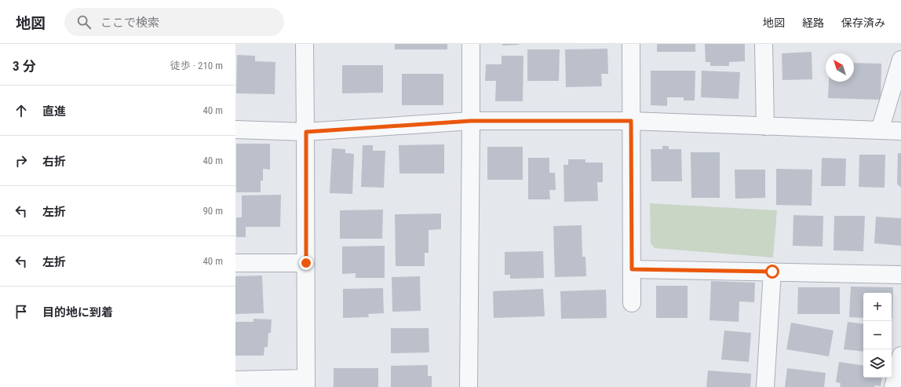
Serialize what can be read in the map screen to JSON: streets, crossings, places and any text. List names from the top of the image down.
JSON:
{
  "north": "top left",
  "page": {
    "header": "地図",
    "search": "ここで検索",
    "nav": ["地図", "経路", "保存済み"],
    "heading": ["3 分", "徒歩 · 210 m"],
    "list": [
      ["直進", "40 m"],
      ["右折", "40 m"],
      ["左折", "90 m"],
      ["左折", "40 m"],
      "目的地に到着"
    ],
    "map_buttons": ["+", "−"]
  }
}
